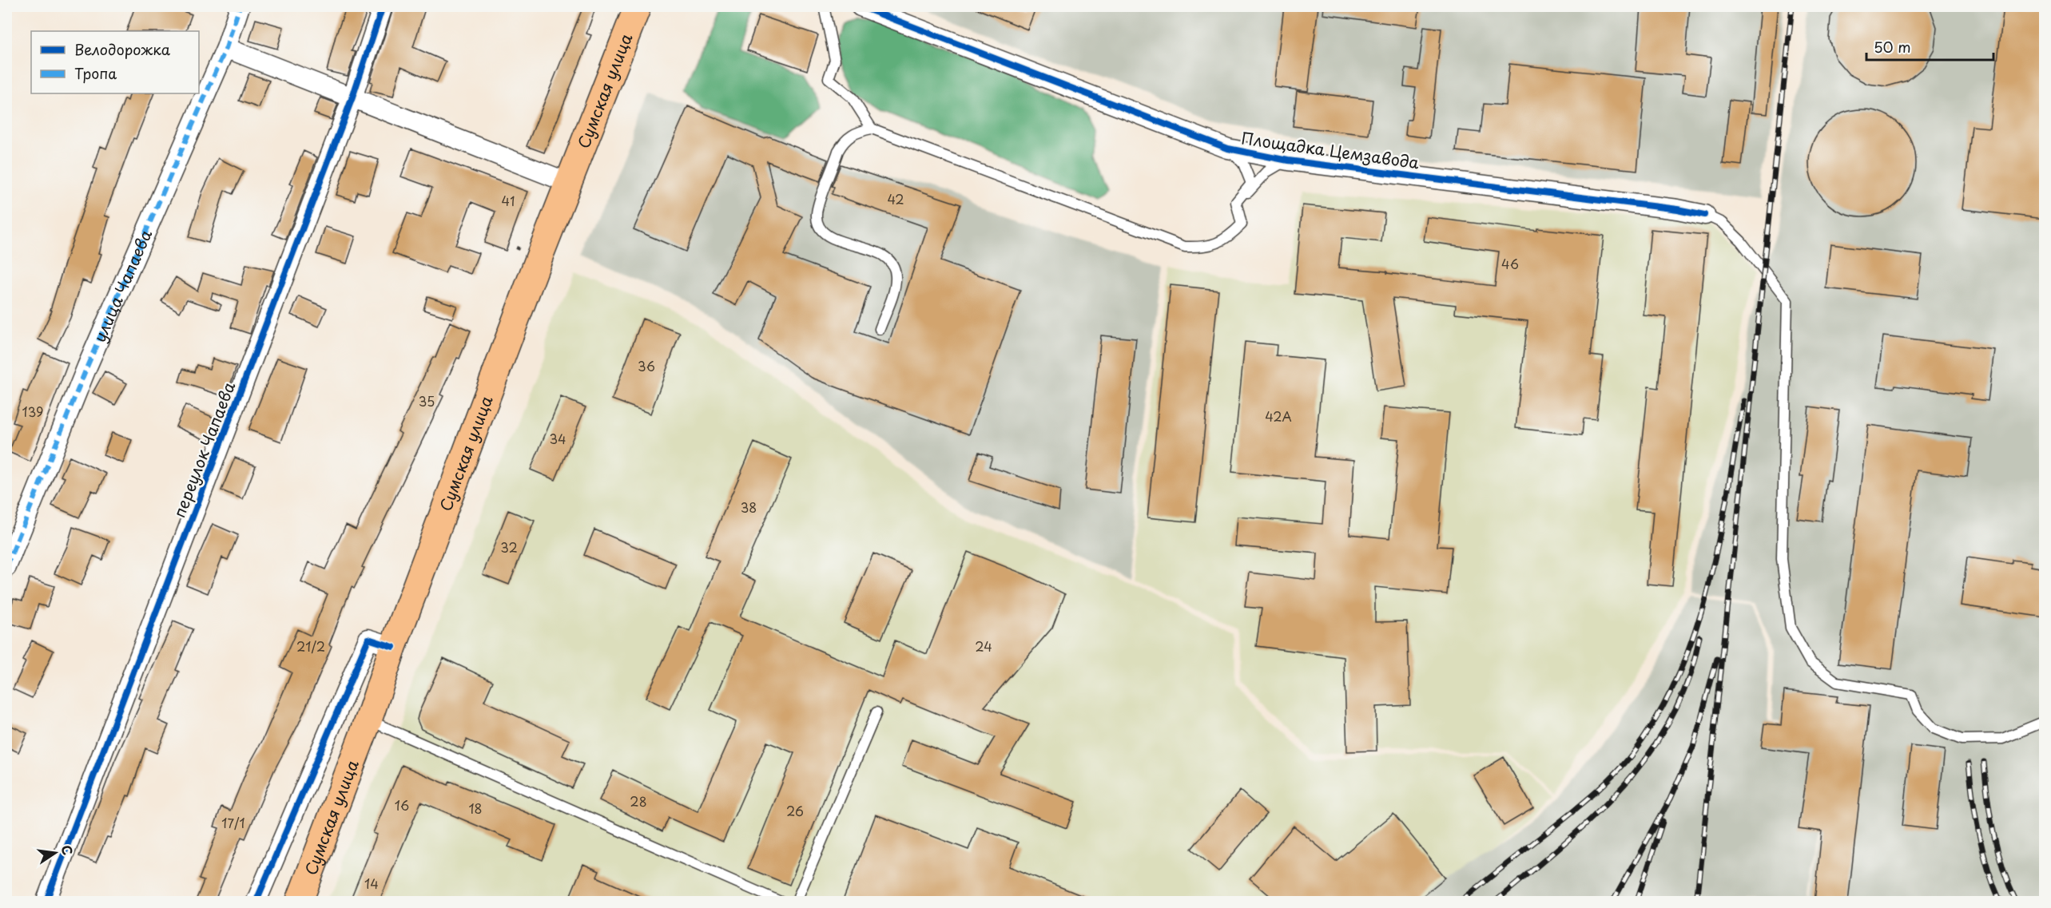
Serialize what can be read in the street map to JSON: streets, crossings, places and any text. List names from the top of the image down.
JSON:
{
  "streets": {
    "main road": ["Сумская улица"],
    "street": ["Площадка Цемзавода", "улица Чапаева", "переулок Чапаева"]
  },
  "house_numbers": [
    "42",
    "41",
    "46",
    "36",
    "35",
    "139",
    "42А",
    "34",
    "38",
    "32",
    "21/2",
    "24",
    "28",
    "16",
    "18",
    "26",
    "17/1",
    "14"
  ],
  "legend": ["Велодорожка", "Тропа"],
  "scale_bar": "50 m",
  "north": "right"
}
